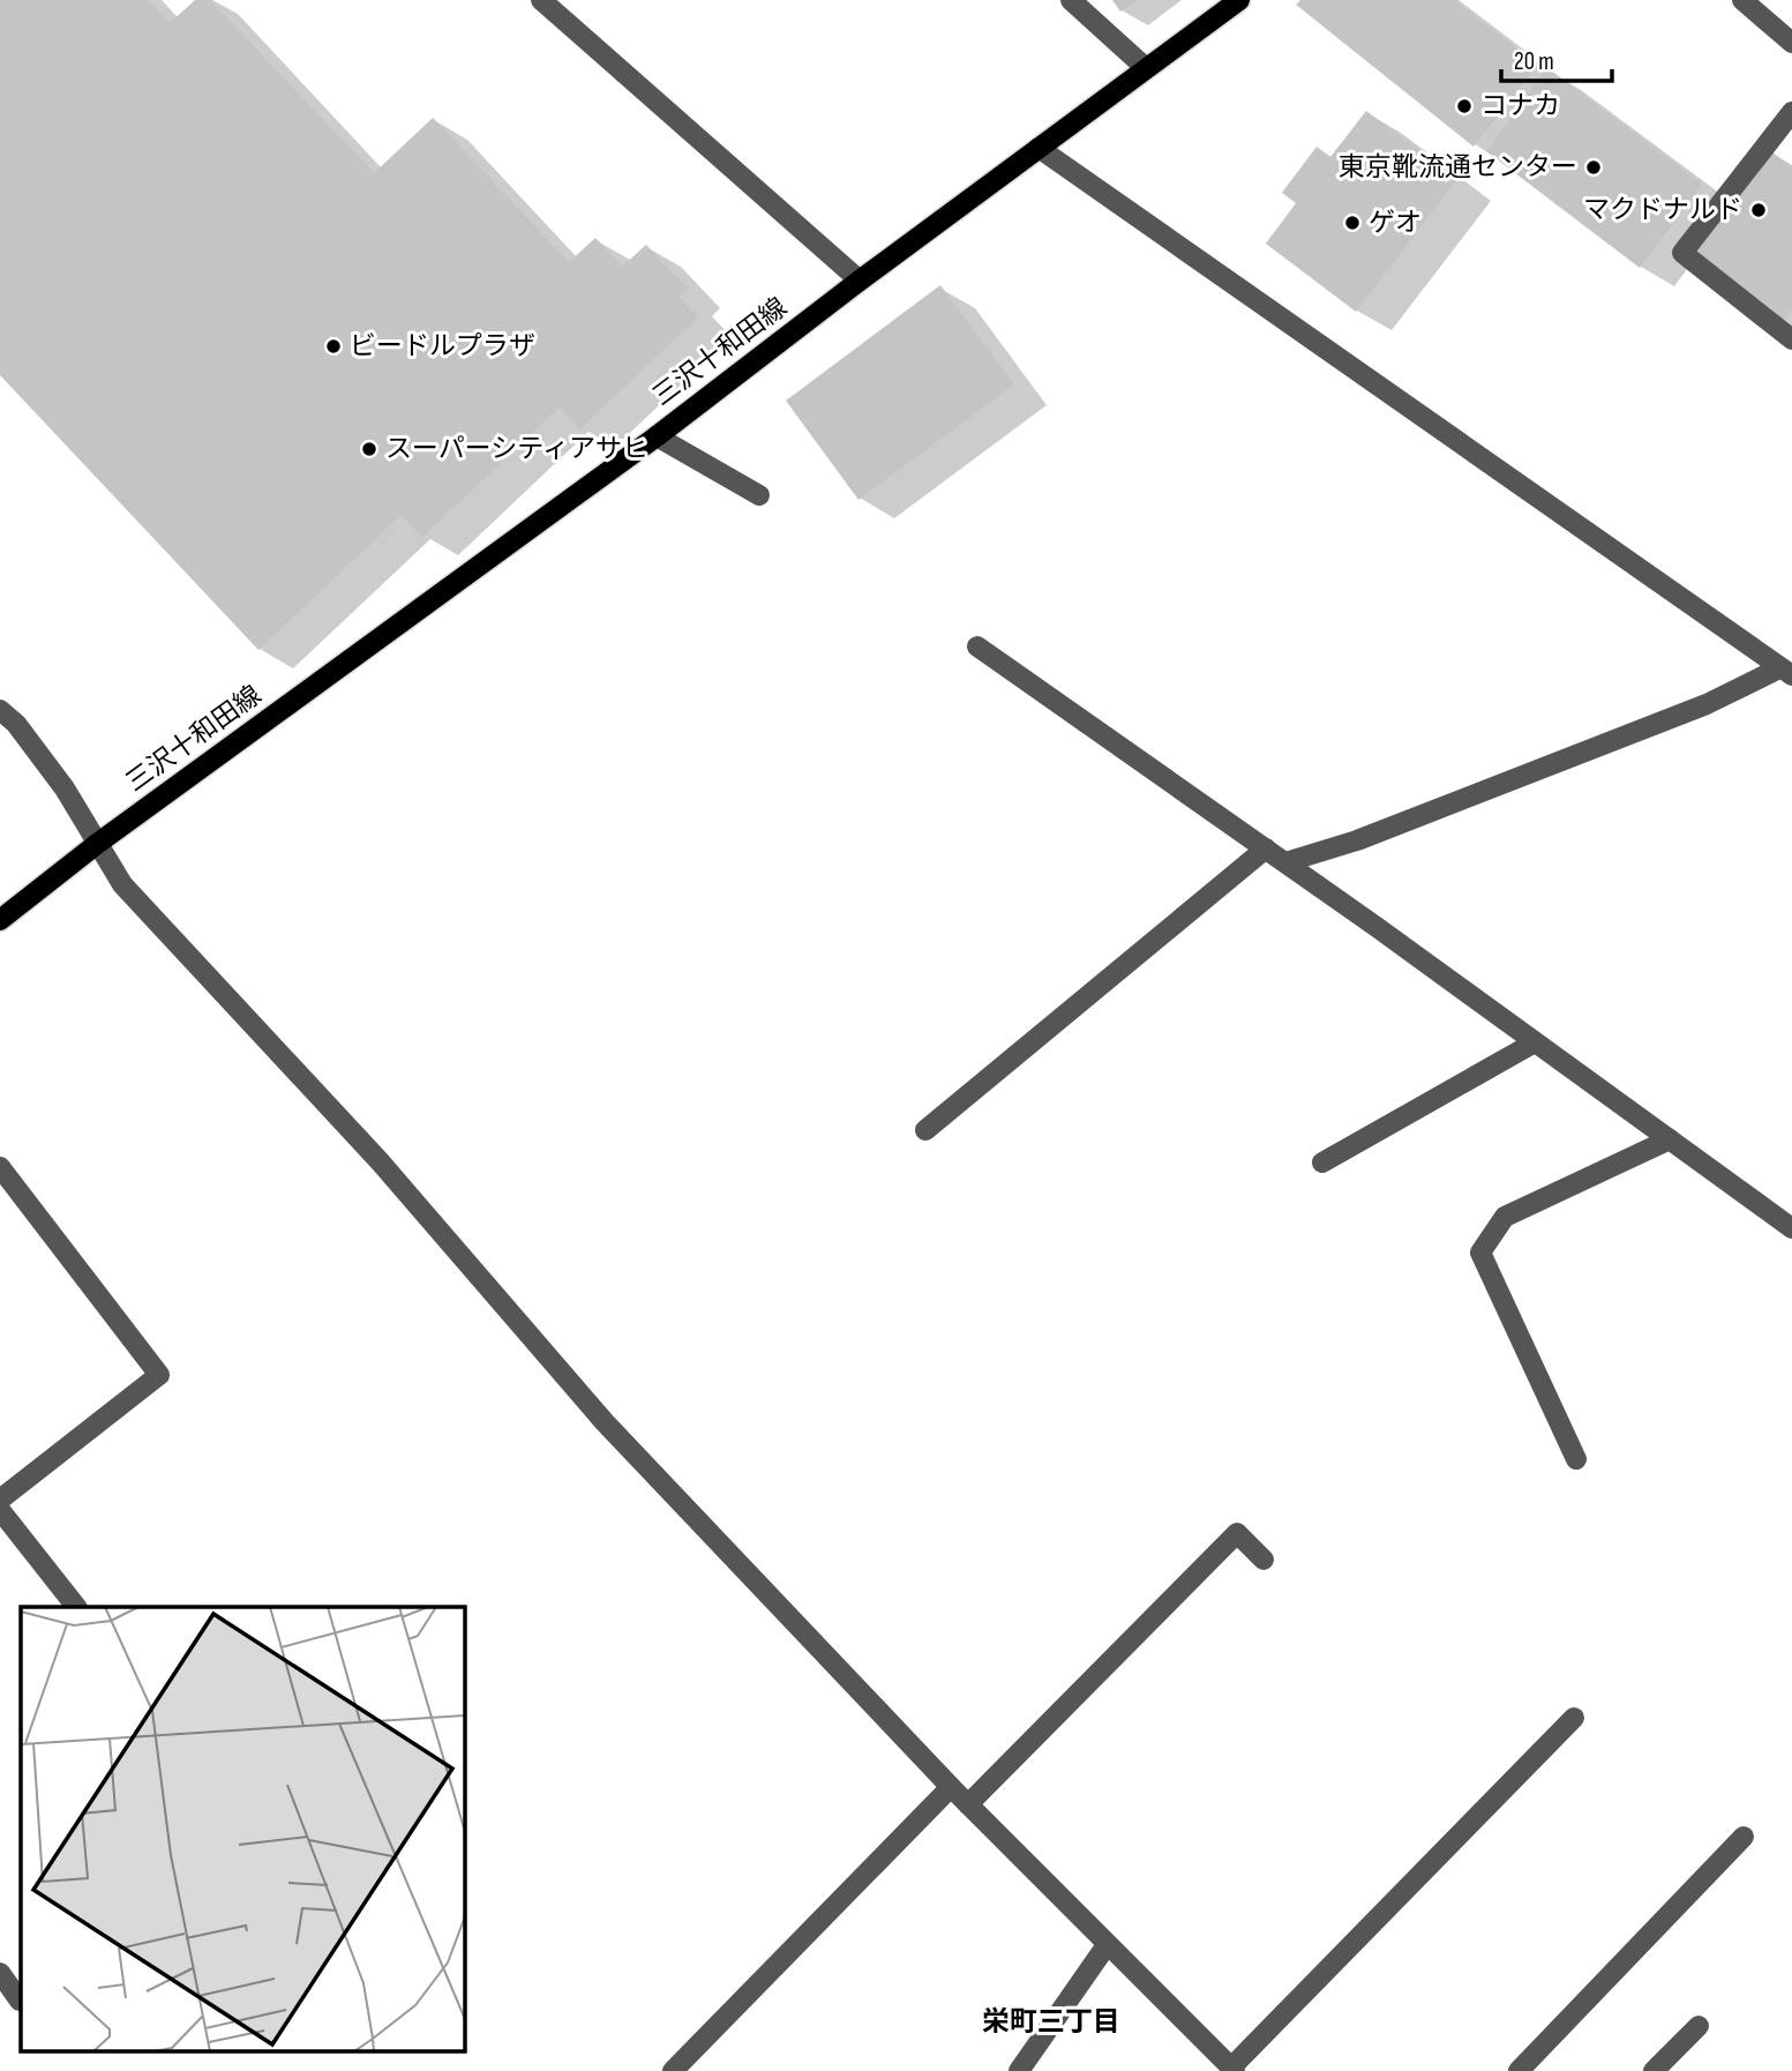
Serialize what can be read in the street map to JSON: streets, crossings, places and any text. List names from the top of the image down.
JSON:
{
  "streets": {
    "main road": ["三沢十和田線"]
  },
  "districts": ["栄町三丁目"],
  "places": [
    "コナカ",
    "東京靴流通センター",
    "マクドナルド",
    "ゲオ",
    "ビードルプラザ",
    "スーパーシティアサヒ"
  ],
  "scale_bar": "20 m"
}
